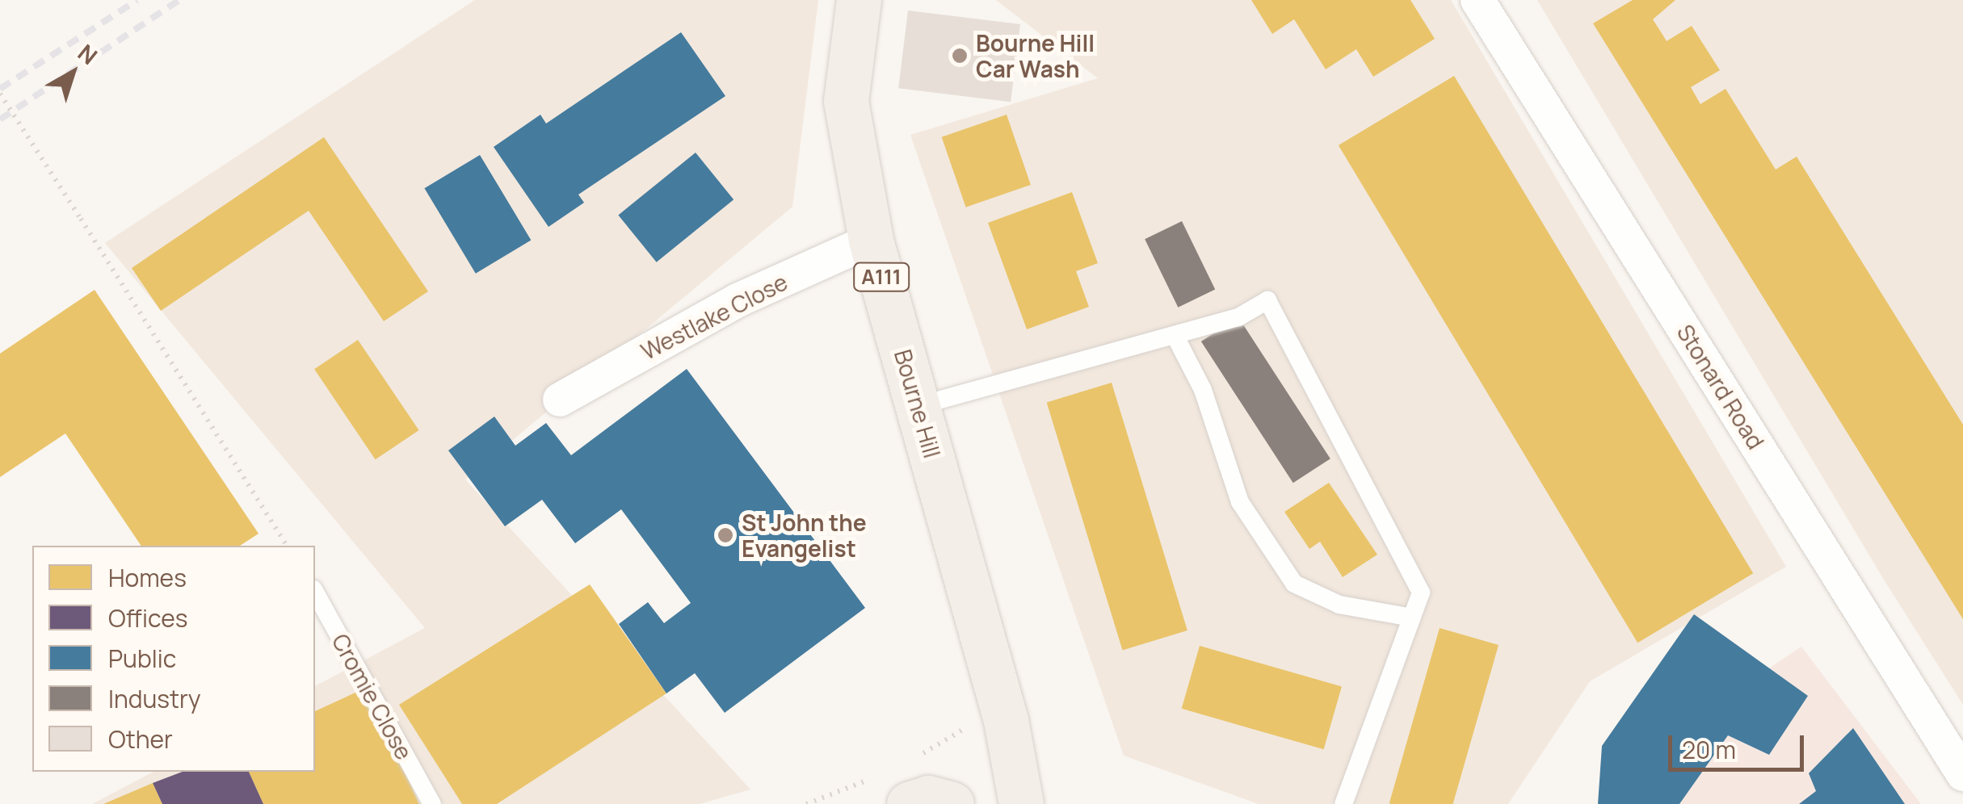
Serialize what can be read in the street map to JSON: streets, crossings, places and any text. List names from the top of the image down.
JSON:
{
  "streets": {
    "main road": ["A111", "Bourne Hill"],
    "street": ["Westlake Close", "Stonard Road"],
    "lane": ["Cromie Close"]
  },
  "crossings": [
    ["Westlake Close", "Bourne Hill"]
  ],
  "places": ["Bourne Hill Car Wash", "St John the Evangelist"],
  "legend": [
    "Homes",
    "Offices",
    "Public",
    "Industry",
    "Other"
  ],
  "scale_bar": "20 m",
  "north": "top right"
}
